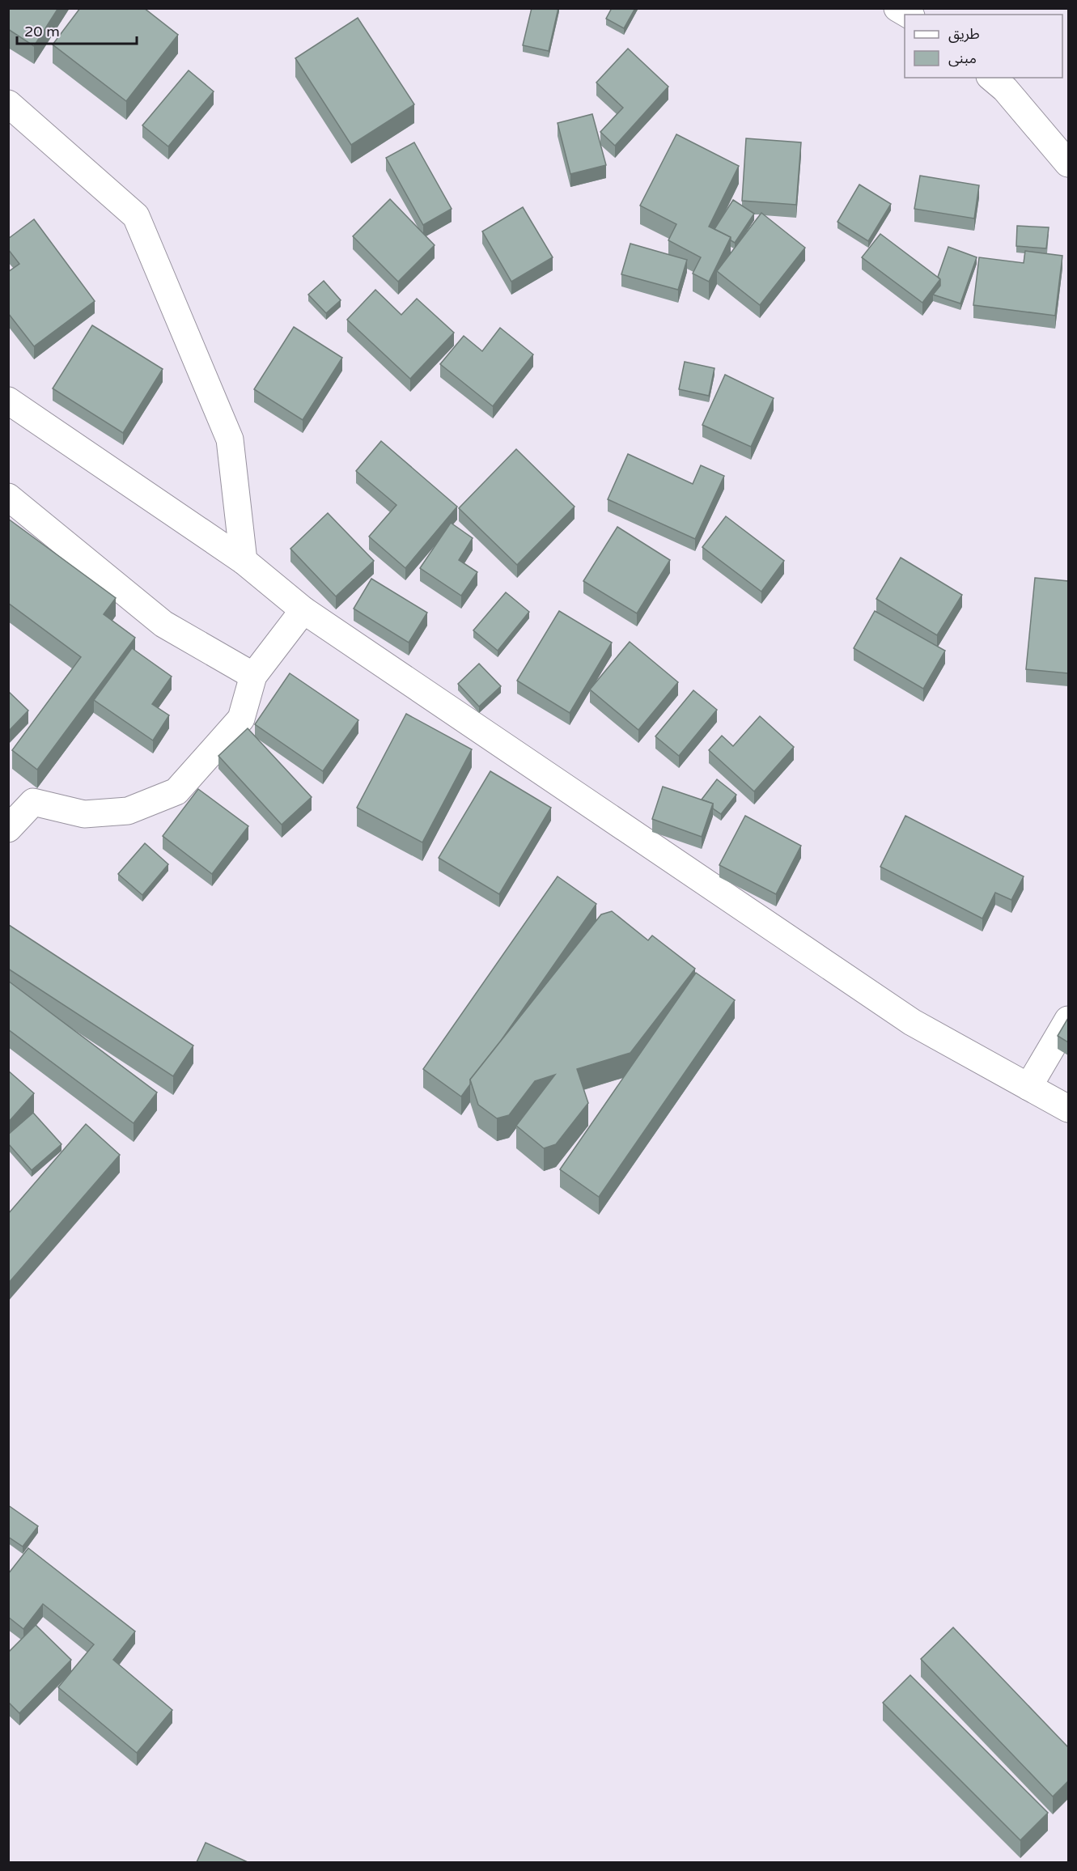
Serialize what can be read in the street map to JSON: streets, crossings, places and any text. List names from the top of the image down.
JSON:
{
  "legend": ["طريق", "مبنى"],
  "scale_bar": "20 m"
}
